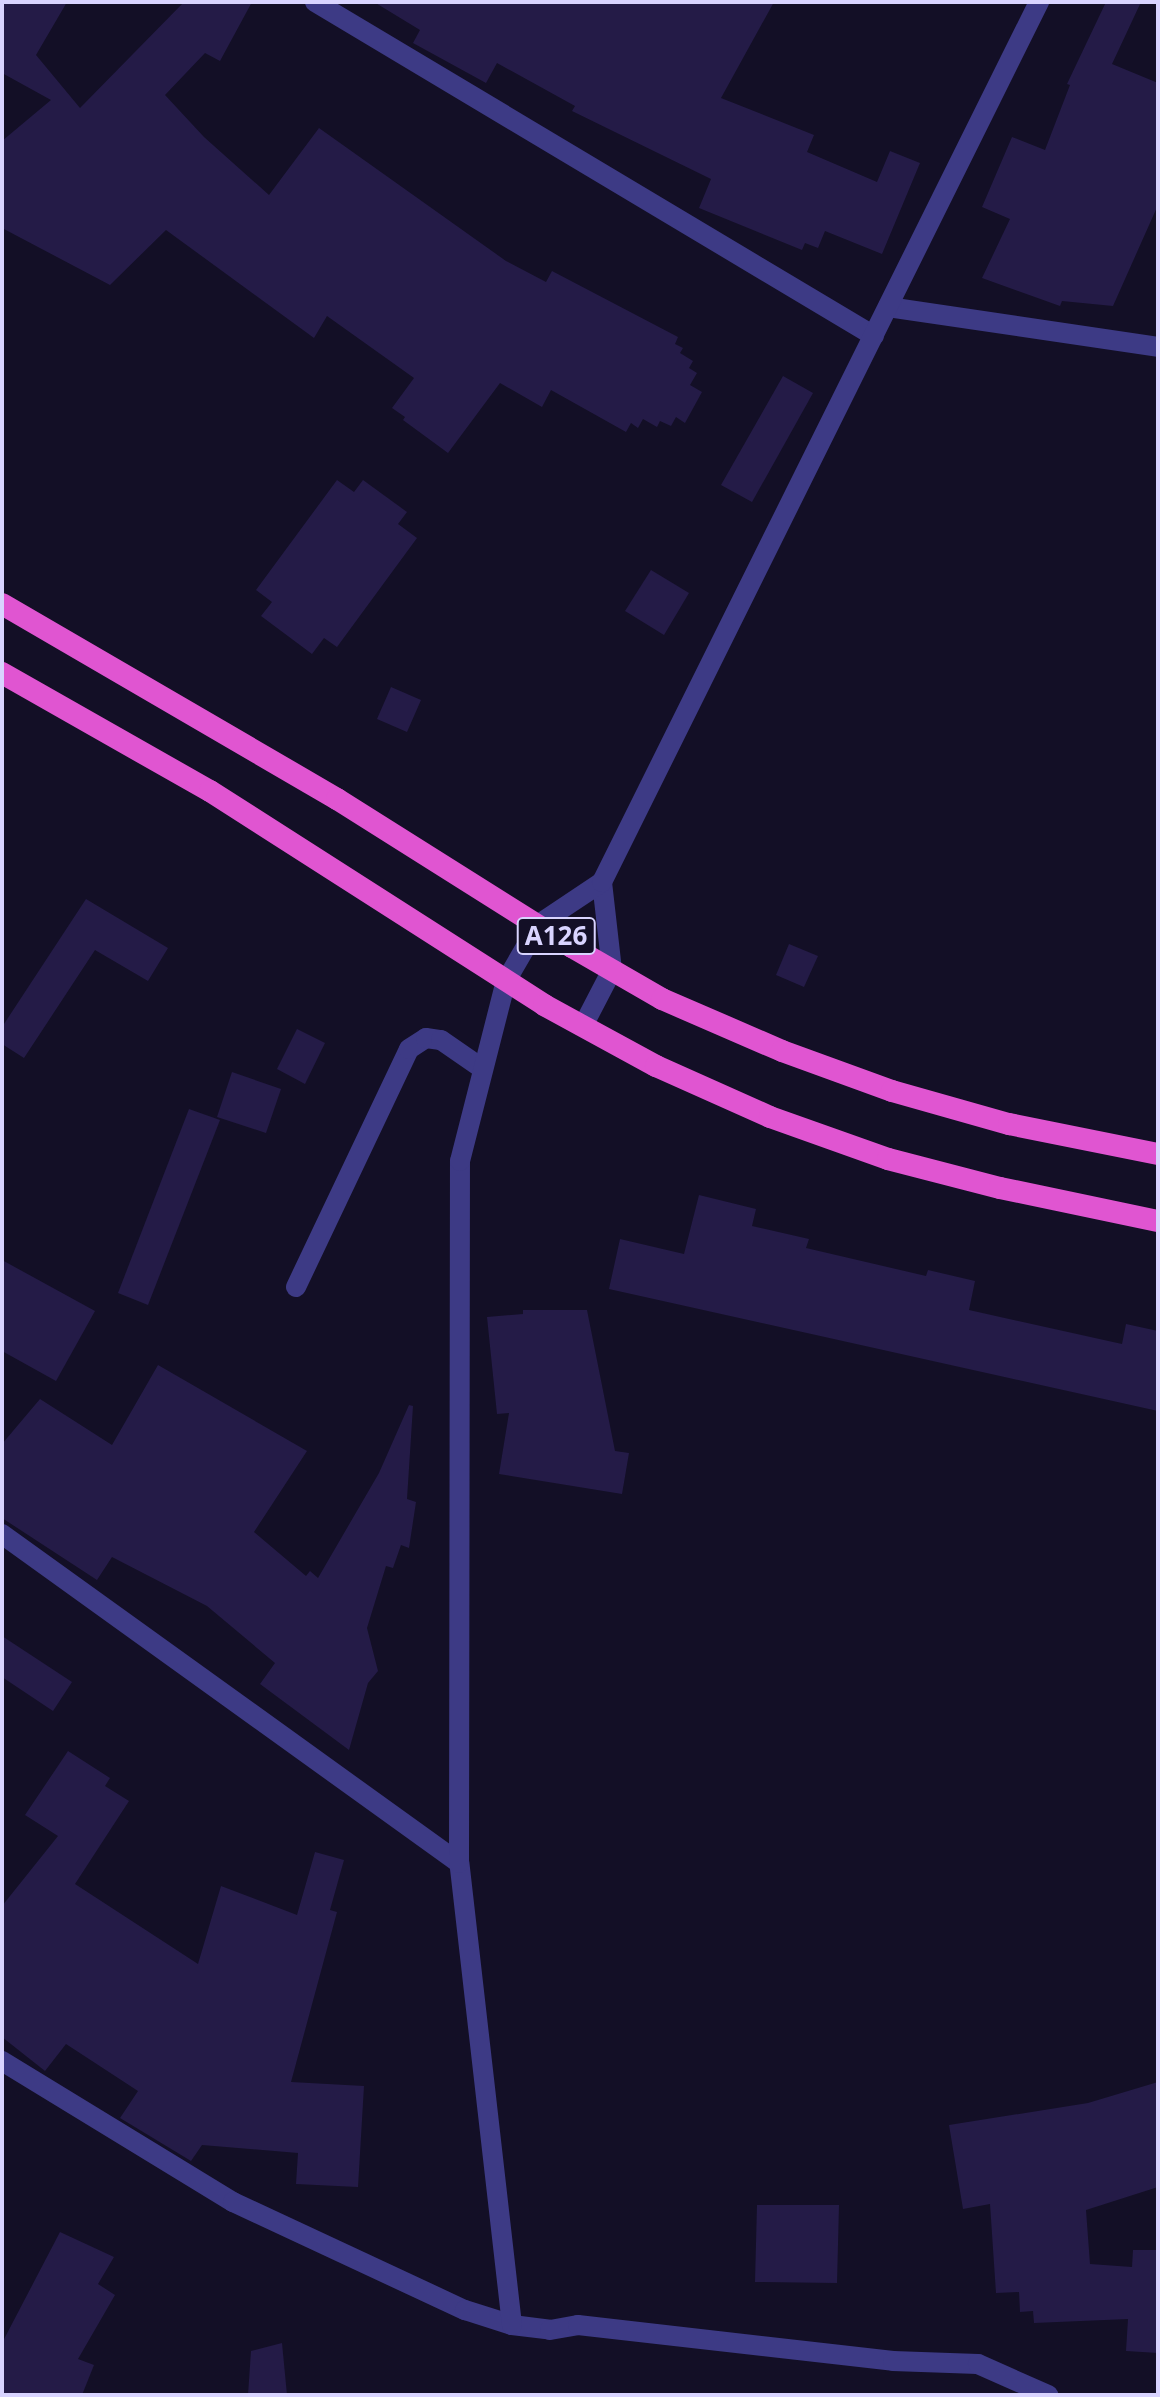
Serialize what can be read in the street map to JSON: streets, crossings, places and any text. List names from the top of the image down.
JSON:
{
  "streets": {
    "highway": ["A126"]
  }
}
